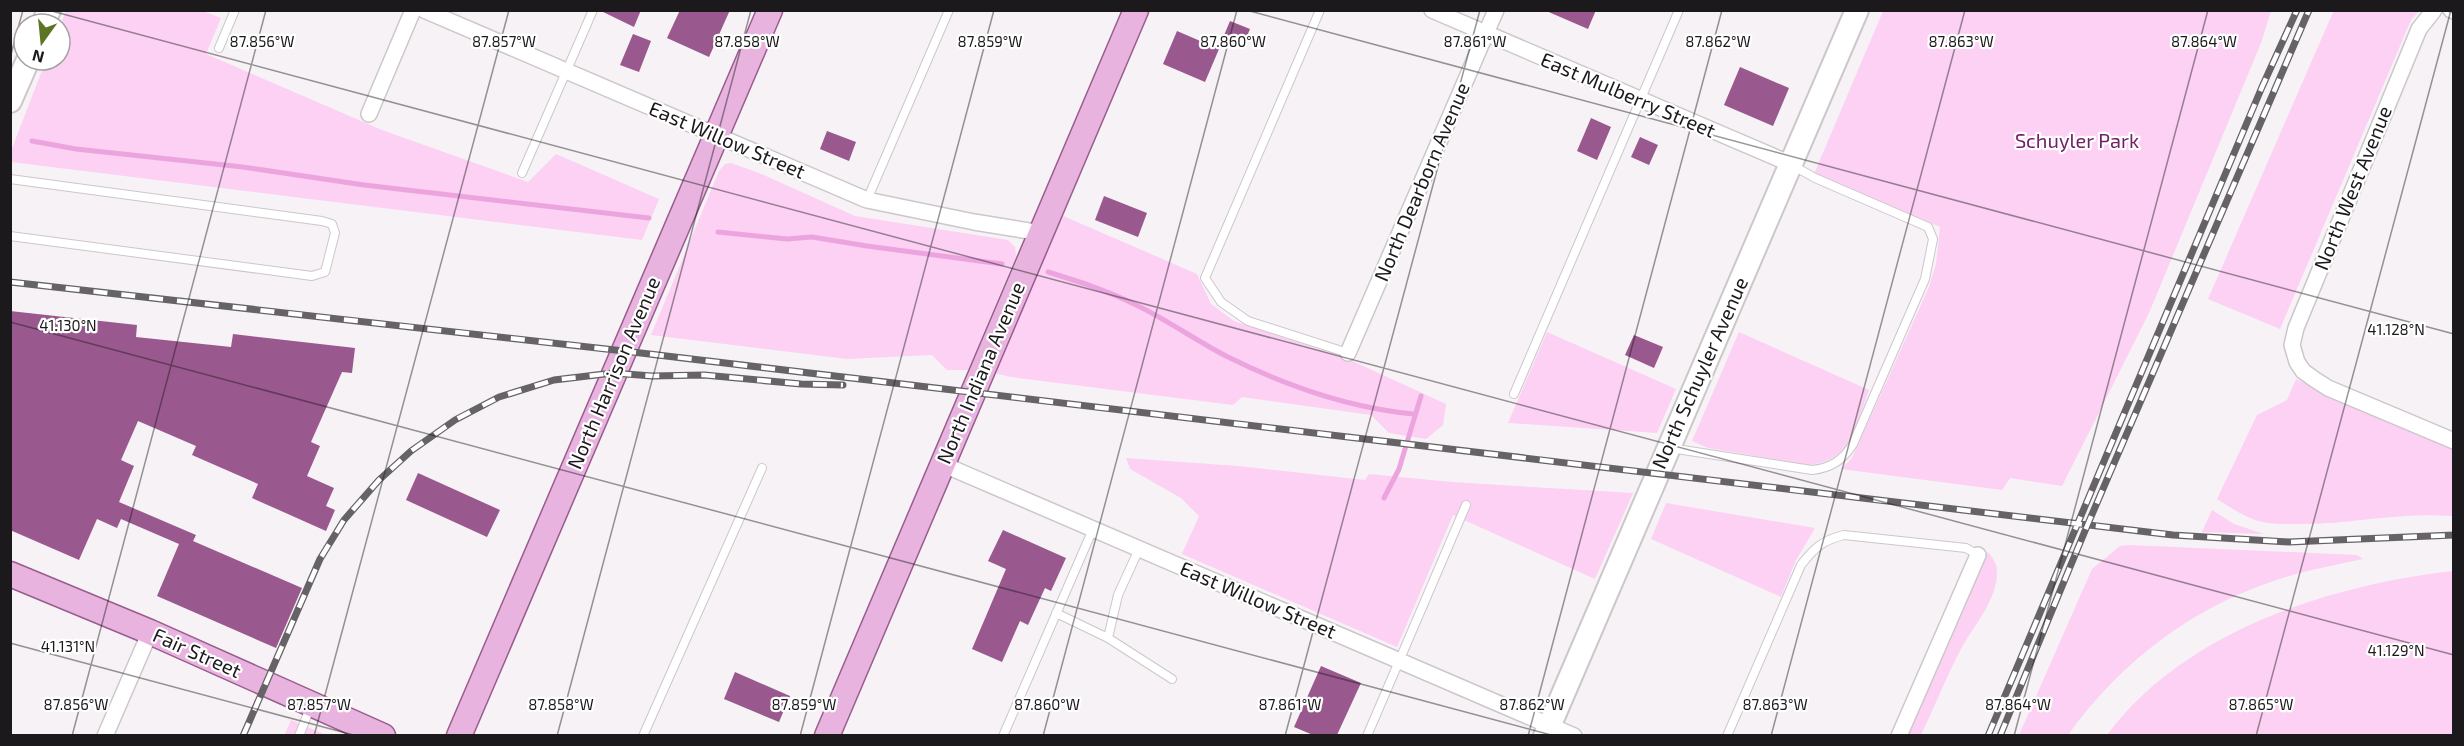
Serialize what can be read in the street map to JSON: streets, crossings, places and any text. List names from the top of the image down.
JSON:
{
  "streets": {
    "main road": ["North Harrison Avenue", "North Indiana Avenue", "Fair Street"],
    "street": [
      "East Mulberry Street",
      "East Willow Street",
      "North Dearborn Avenue",
      "North West Avenue",
      "North Schuyler Avenue"
    ]
  },
  "crossings": [
    ["East Mulberry Street", "North Dearborn Avenue"],
    ["East Mulberry Street", "North Schuyler Avenue"],
    ["East Willow Street", "North Harrison Avenue"],
    ["East Willow Street", "North Indiana Avenue"],
    ["East Willow Street", "North Schuyler Avenue"]
  ],
  "parks": ["Schuyler Park"],
  "north": "bottom",
  "coordinates": [
    "87.856°W",
    "87.857°W",
    "87.858°W",
    "87.859°W",
    "87.860°W",
    "87.861°W",
    "87.862°W",
    "87.863°W",
    "87.864°W",
    "41.130°N",
    "41.128°N",
    "41.131°N",
    "41.129°N",
    "87.865°W"
  ]
}
